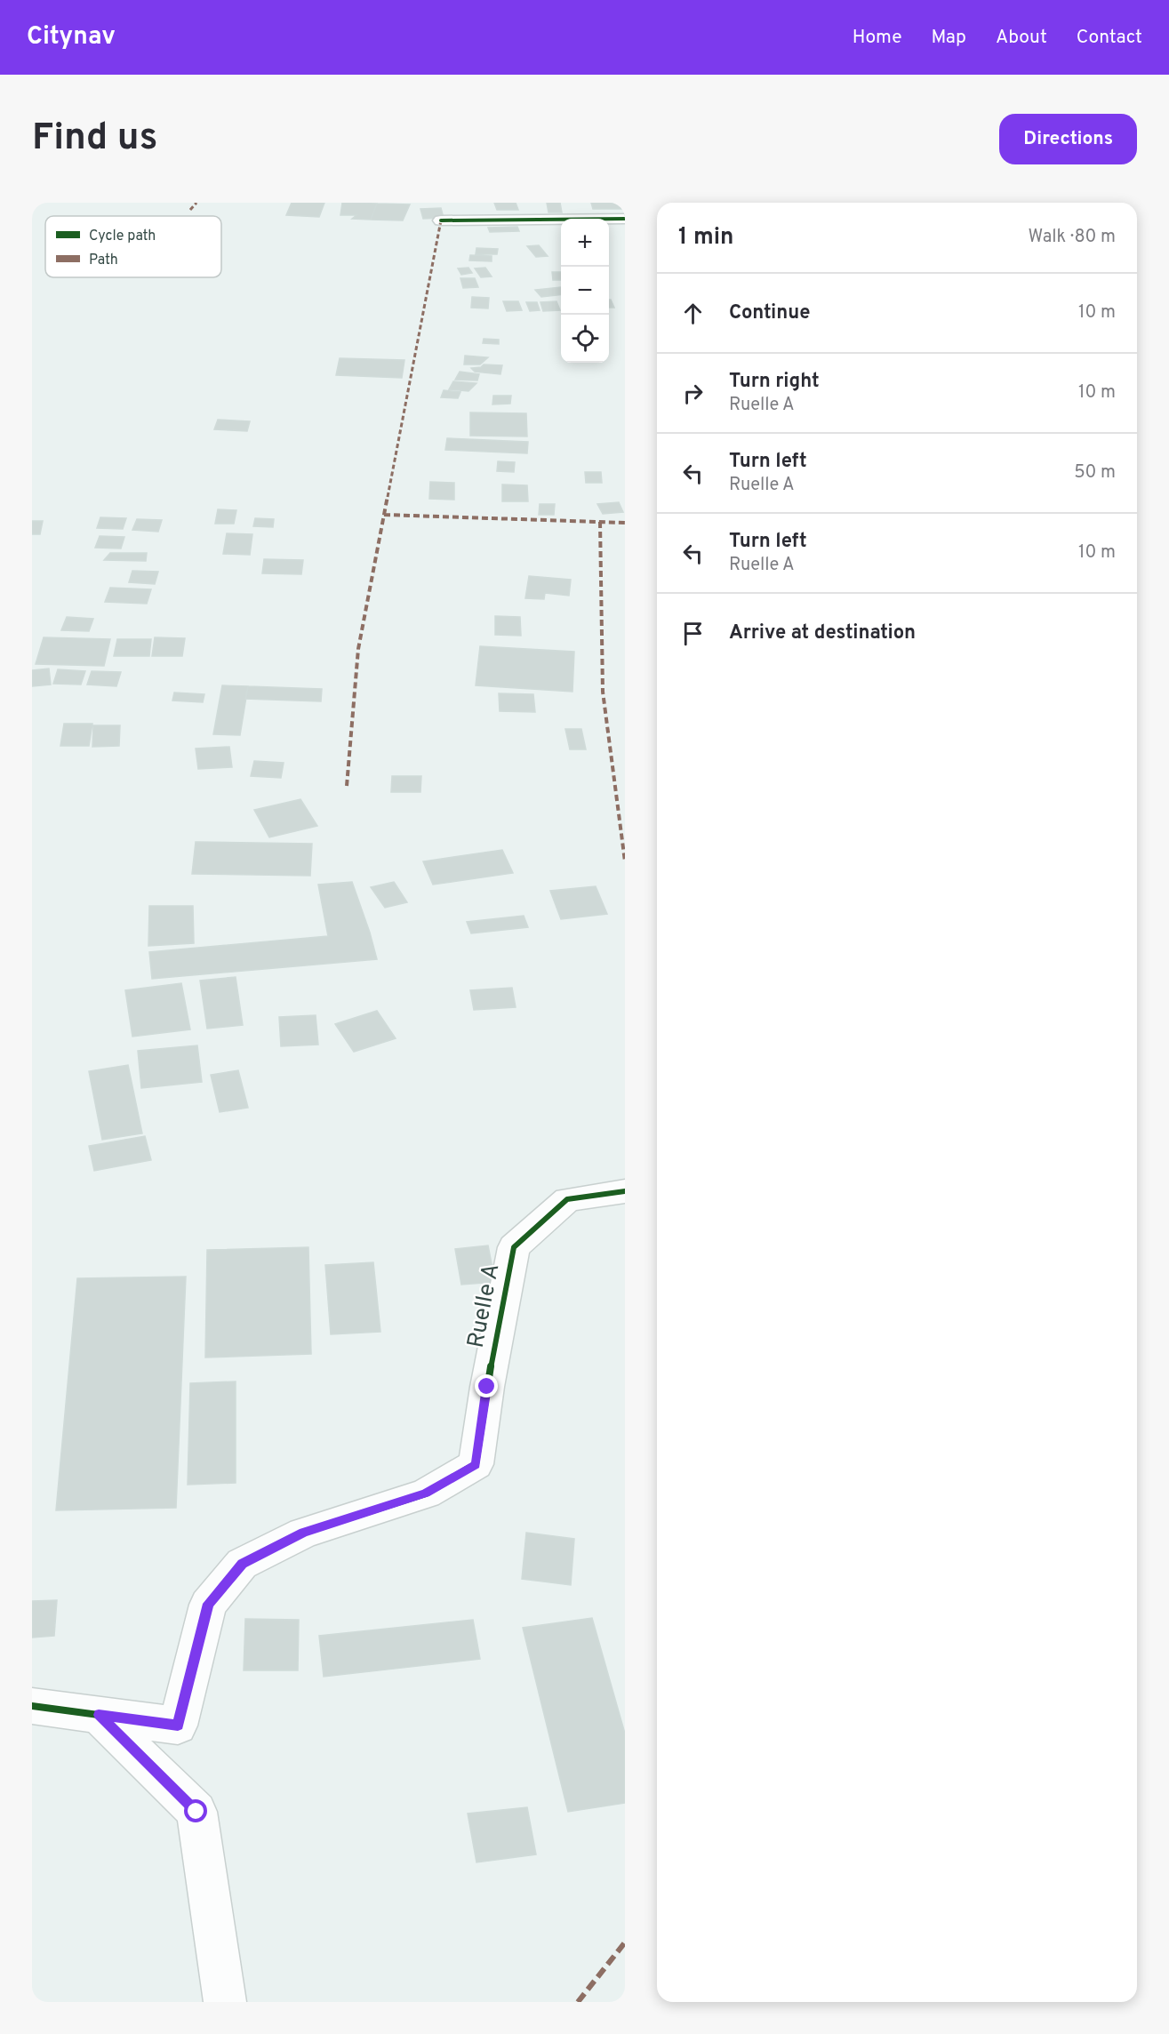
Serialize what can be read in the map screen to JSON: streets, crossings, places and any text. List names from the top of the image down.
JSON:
{
  "streets": {
    "street": ["Ruelle A"]
  },
  "legend": ["Cycle path", "Path"],
  "page": {
    "header": "Citynav",
    "nav": [
      "Home",
      "Map",
      "About",
      "Contact"
    ],
    "buttons": "Directions",
    "title": "Find us",
    "heading": ["1 min", "Walk · 80 m"],
    "map_buttons": ["+", "−"],
    "list": [
      ["Continue", "10 m"],
      ["Turn right", "Ruelle A", "10 m"],
      ["Turn left", "Ruelle A", "50 m"],
      ["Turn left", "Ruelle A", "10 m"],
      "Arrive at destination"
    ]
  }
}
